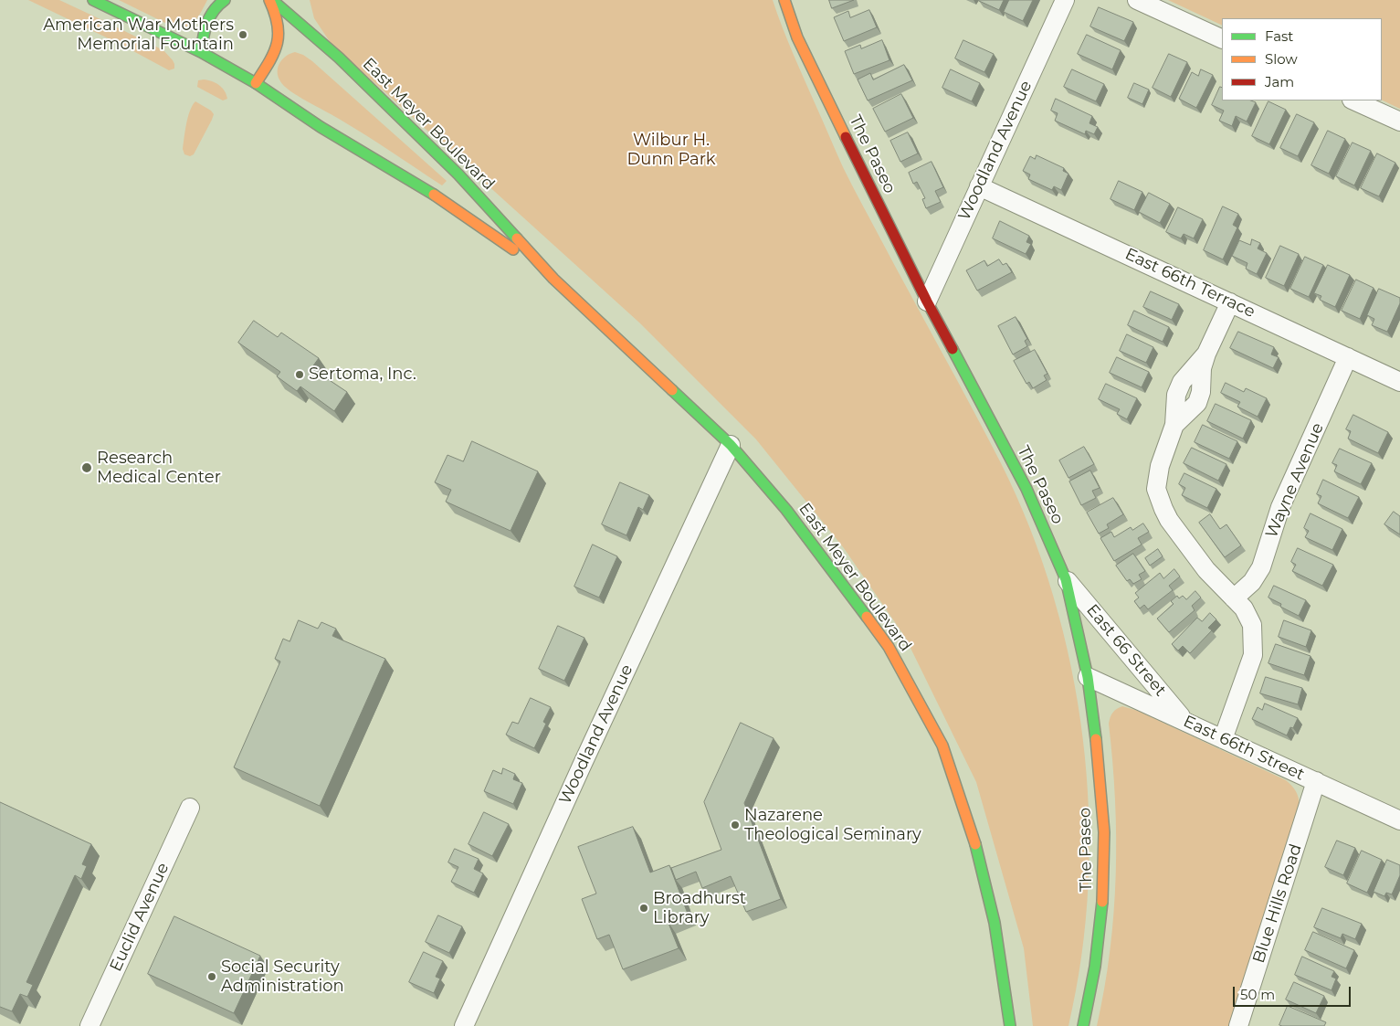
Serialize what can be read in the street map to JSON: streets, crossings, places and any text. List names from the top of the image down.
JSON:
{
  "streets": {
    "main road": ["East Meyer Boulevard", "The Paseo"],
    "street": [
      "Woodland Avenue",
      "East 66th Terrace",
      "Wayne Avenue",
      "East 66 Street",
      "East 66th Street",
      "Blue Hills Road",
      "Euclid Avenue"
    ]
  },
  "crossings": [
    ["East Meyer Boulevard", "Woodland Avenue"],
    ["Woodland Avenue", "The Paseo"],
    ["Woodland Avenue", "East 66th Terrace"],
    ["The Paseo", "East 66 Street"],
    ["The Paseo", "East 66th Street"],
    ["East 66th Terrace", "Wayne Avenue"],
    ["East 66 Street", "East 66th Street"],
    ["East 66th Street", "Blue Hills Road"]
  ],
  "parks": ["Wilbur H. Dunn Park"],
  "places": [
    "American War Mothers Memorial Fountain",
    "Sertoma, Inc.",
    "Research Medical Center",
    "Nazarene Theological Seminary",
    "Broadhurst Library",
    "Social Security Administration"
  ],
  "legend": ["Fast", "Slow", "Jam"],
  "scale_bar": "50 m"
}
